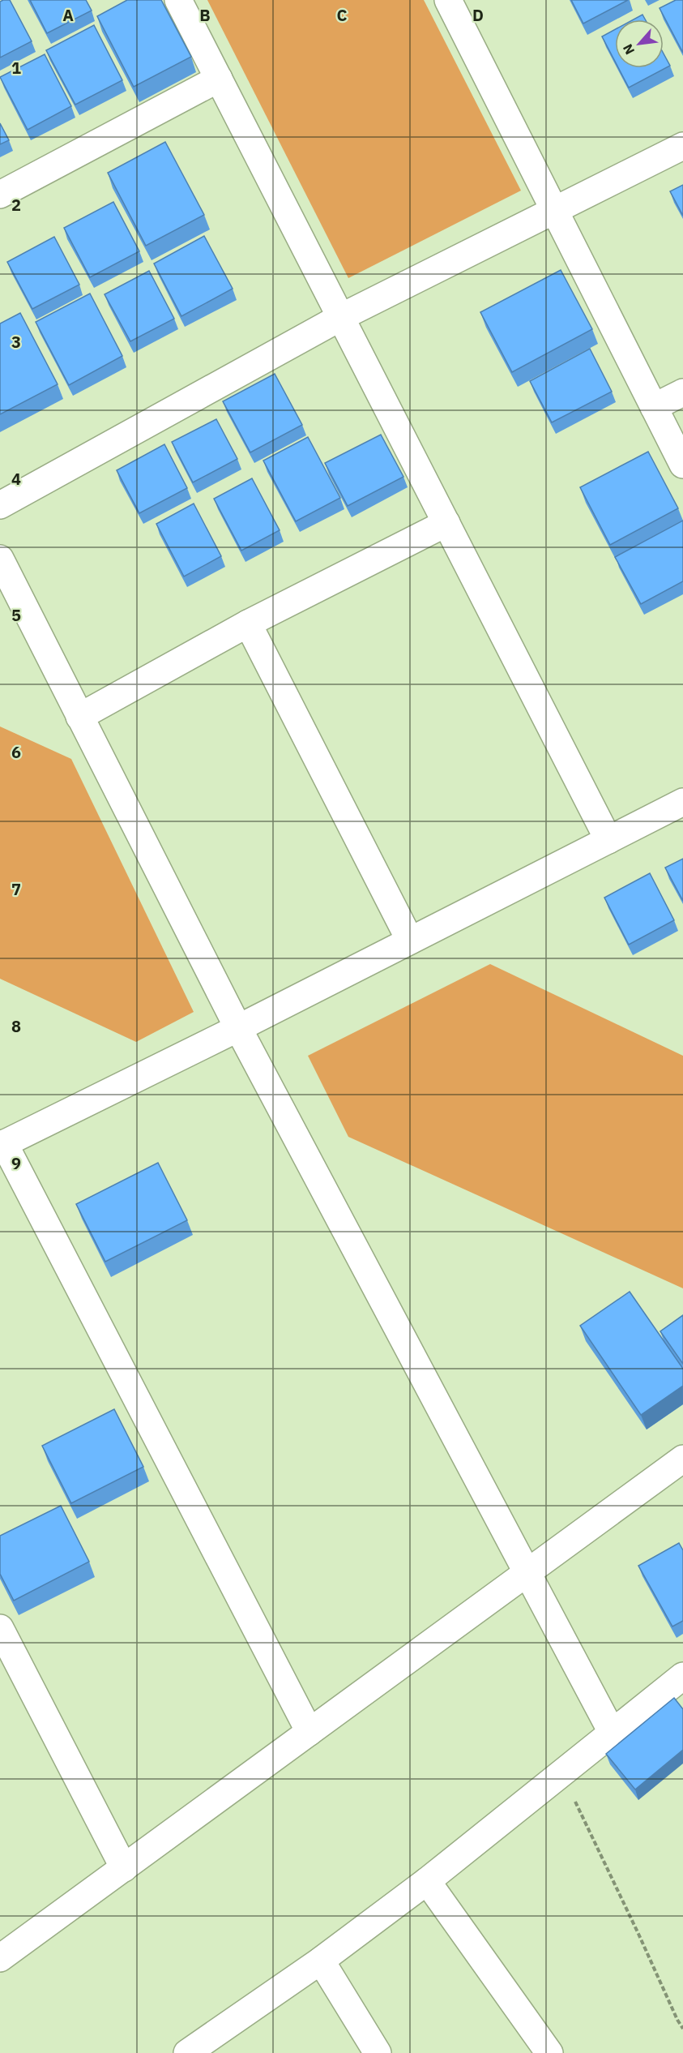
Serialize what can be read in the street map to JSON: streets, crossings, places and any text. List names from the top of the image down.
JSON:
{
  "north": "bottom left",
  "grid": {
    "columns": [
      "A",
      "B",
      "C",
      "D"
    ],
    "rows": [
      "1",
      "2",
      "3",
      "4",
      "5",
      "6",
      "7",
      "8",
      "9"
    ]
  }
}
